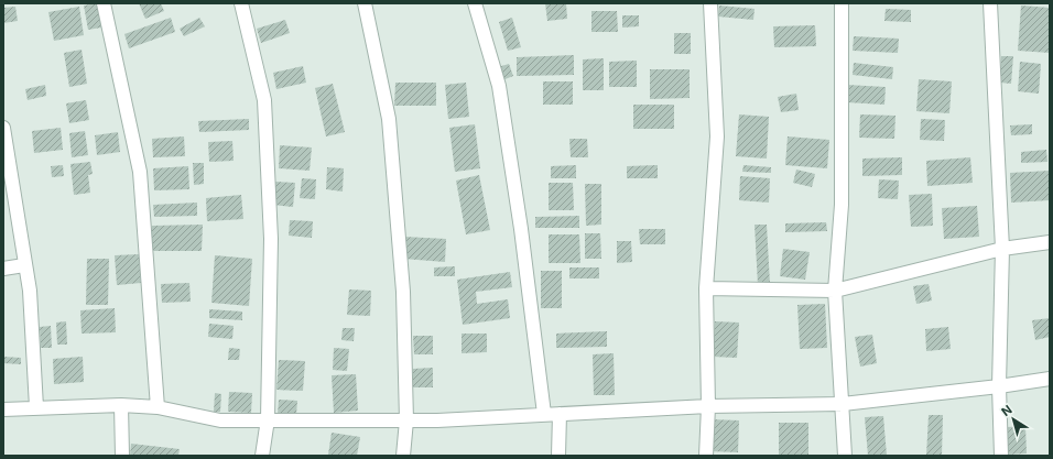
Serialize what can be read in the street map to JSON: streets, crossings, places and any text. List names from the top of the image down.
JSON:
{
  "north": "top left"
}
